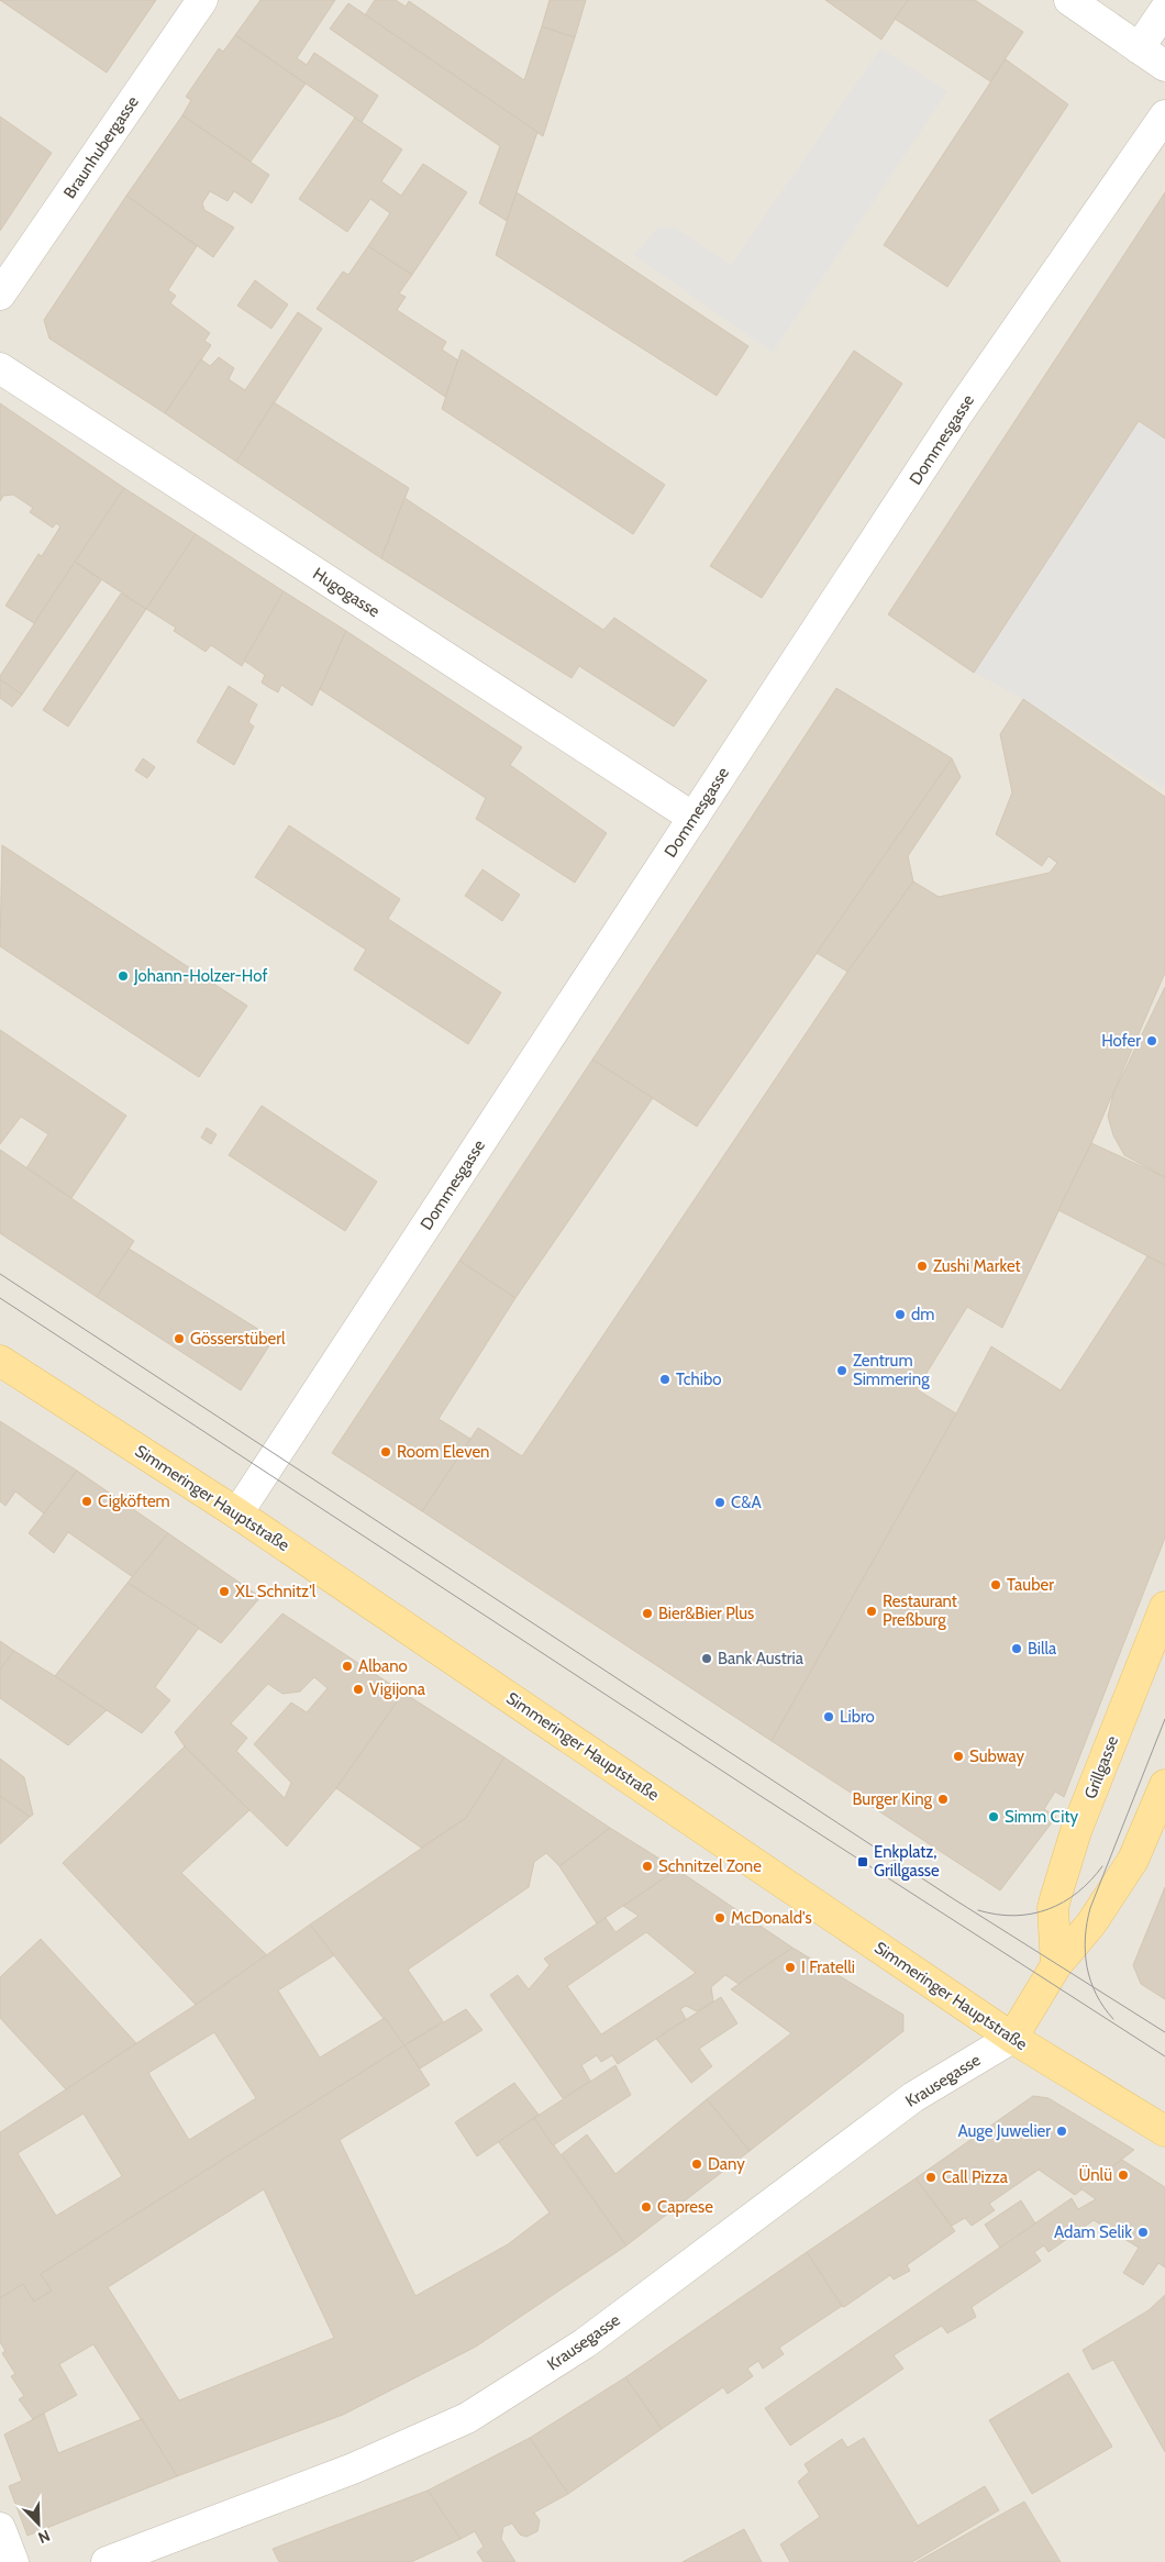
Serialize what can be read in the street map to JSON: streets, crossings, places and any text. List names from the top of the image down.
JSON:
{
  "streets": {
    "main road": ["Simmeringer Hauptstraße", "Grillgasse"],
    "street": [
      "Braunhubergasse",
      "Dommesgasse",
      "Hugogasse",
      "Krausegasse"
    ]
  },
  "crossings": [
    ["Dommesgasse", "Hugogasse"],
    ["Dommesgasse", "Simmeringer Hauptstraße"],
    ["Simmeringer Hauptstraße", "Krausegasse"]
  ],
  "places": {
    "other": [
      "Johann-Holzer-Hof",
      "Hofer",
      "Zushi Market",
      "dm",
      "Gösserstüberl",
      "Zentrum Simmering",
      "Tchibo",
      "Room Eleven",
      "Cigköftem",
      "C&A",
      "Tauber",
      "XL Schnitz'l",
      "Restaurant Preßburg",
      "Bier&Bier Plus",
      "Billa",
      "Bank Austria",
      "Albano",
      "Vigijona",
      "Libro",
      "Subway",
      "Burger King",
      "Simm City",
      "Schnitzel Zone",
      "McDonald's",
      "I Fratelli",
      "Auge Juwelier",
      "Dany",
      "Ünlü",
      "Call Pizza",
      "Caprese",
      "Adam Selik"
    ],
    "transit": ["Enkplatz, Grillgasse"]
  },
  "north": "bottom right"
}
